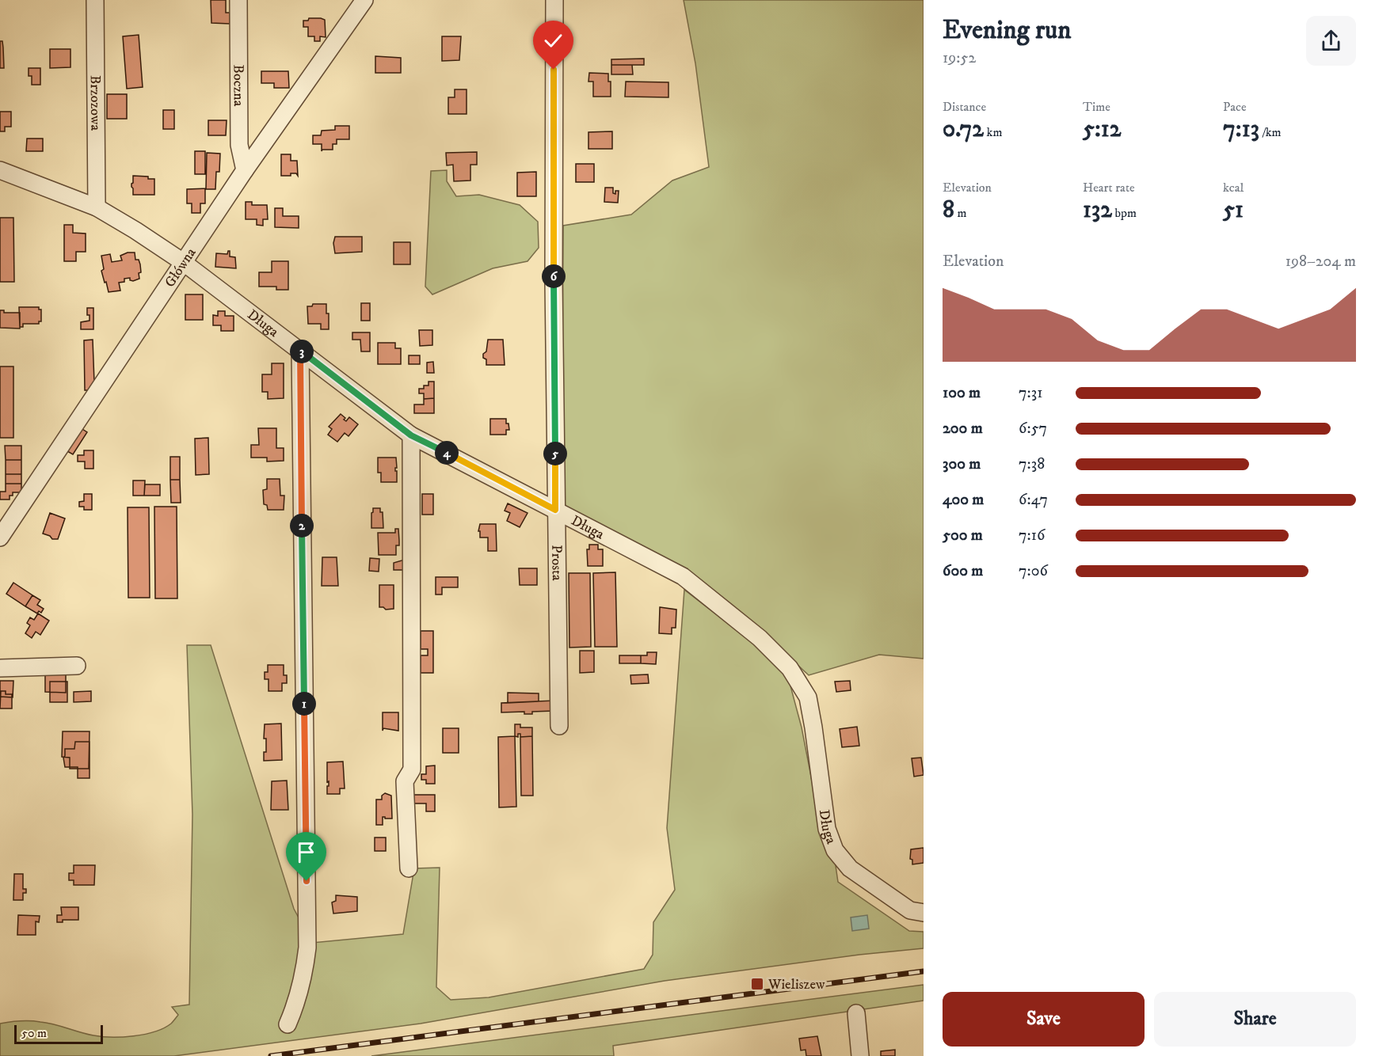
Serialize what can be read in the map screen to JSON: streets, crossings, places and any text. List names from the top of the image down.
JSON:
{
  "streets": {
    "street": [
      "Boczna",
      "Brzozowa",
      "Główna",
      "Długa",
      "Prosta"
    ]
  },
  "crossings": [
    ["Boczna", "Główna"],
    ["Brzozowa", "Długa"],
    ["Główna", "Długa"],
    ["Długa", "Prosta"]
  ],
  "places": {
    "transit": ["Wieliszew"]
  },
  "scale_bar": "50 m",
  "page": {
    "heading": ["Evening run", "19:52"],
    "stats": [
      ["Distance", "0.72 km"],
      ["Time", "5:12"],
      ["Pace", "7:13 /km"],
      ["Elevation", "8 m"],
      ["Heart rate", "132 bpm"],
      ["kcal", "51"]
    ],
    "chart": ["Elevation", "198–204 m"],
    "pins": [
      "6",
      "3",
      "4",
      "5",
      "2",
      "1"
    ],
    "list": [
      {
        "name": "100 m",
        "note": "7:31"
      },
      {
        "name": "200 m",
        "note": "6:57"
      },
      {
        "name": "300 m",
        "note": "7:38"
      },
      {
        "name": "400 m",
        "note": "6:47"
      },
      {
        "name": "500 m",
        "note": "7:16"
      },
      {
        "name": "600 m",
        "note": "7:06"
      }
    ],
    "buttons": ["Save", "Share"],
    "scale": "50 m"
  }
}
